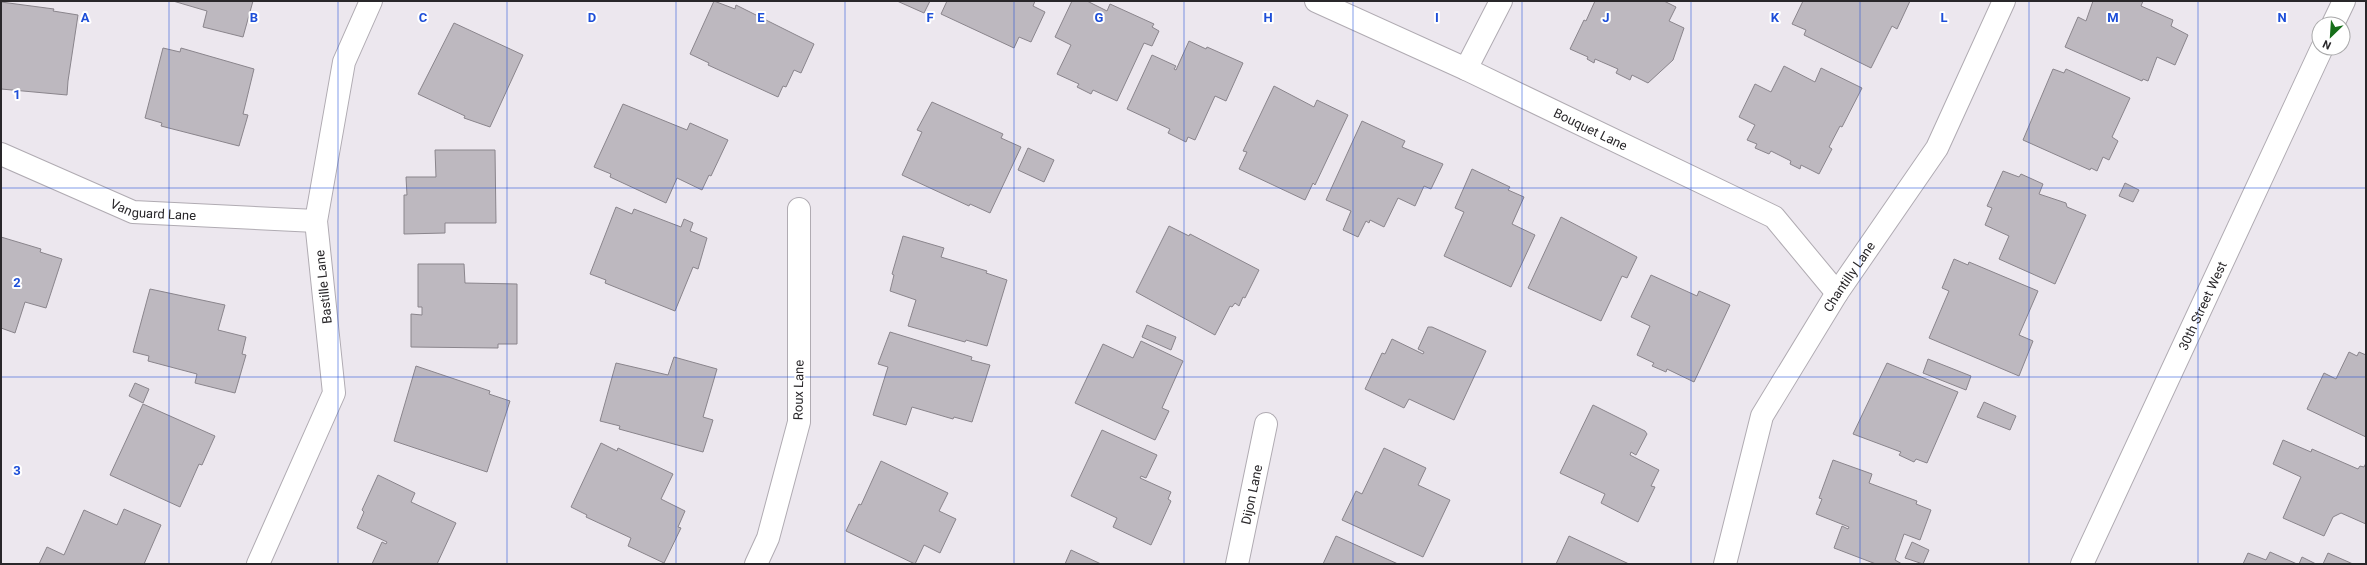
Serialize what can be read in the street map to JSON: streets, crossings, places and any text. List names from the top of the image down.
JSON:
{
  "streets": {
    "street": [
      "Bouquet Lane",
      "Vanguard Lane",
      "Chantilly Lane",
      "Bastille Lane",
      "30th Street West",
      "Roux Lane",
      "Dijon Lane"
    ]
  },
  "crossings": [
    ["Bouquet Lane", "Chantilly Lane"],
    ["Vanguard Lane", "Bastille Lane"]
  ],
  "north": "bottom left",
  "grid": {
    "columns": [
      "A",
      "B",
      "C",
      "D",
      "E",
      "F",
      "G",
      "H",
      "I",
      "J",
      "K",
      "L",
      "M",
      "N"
    ],
    "rows": ["1", "2", "3"]
  }
}
